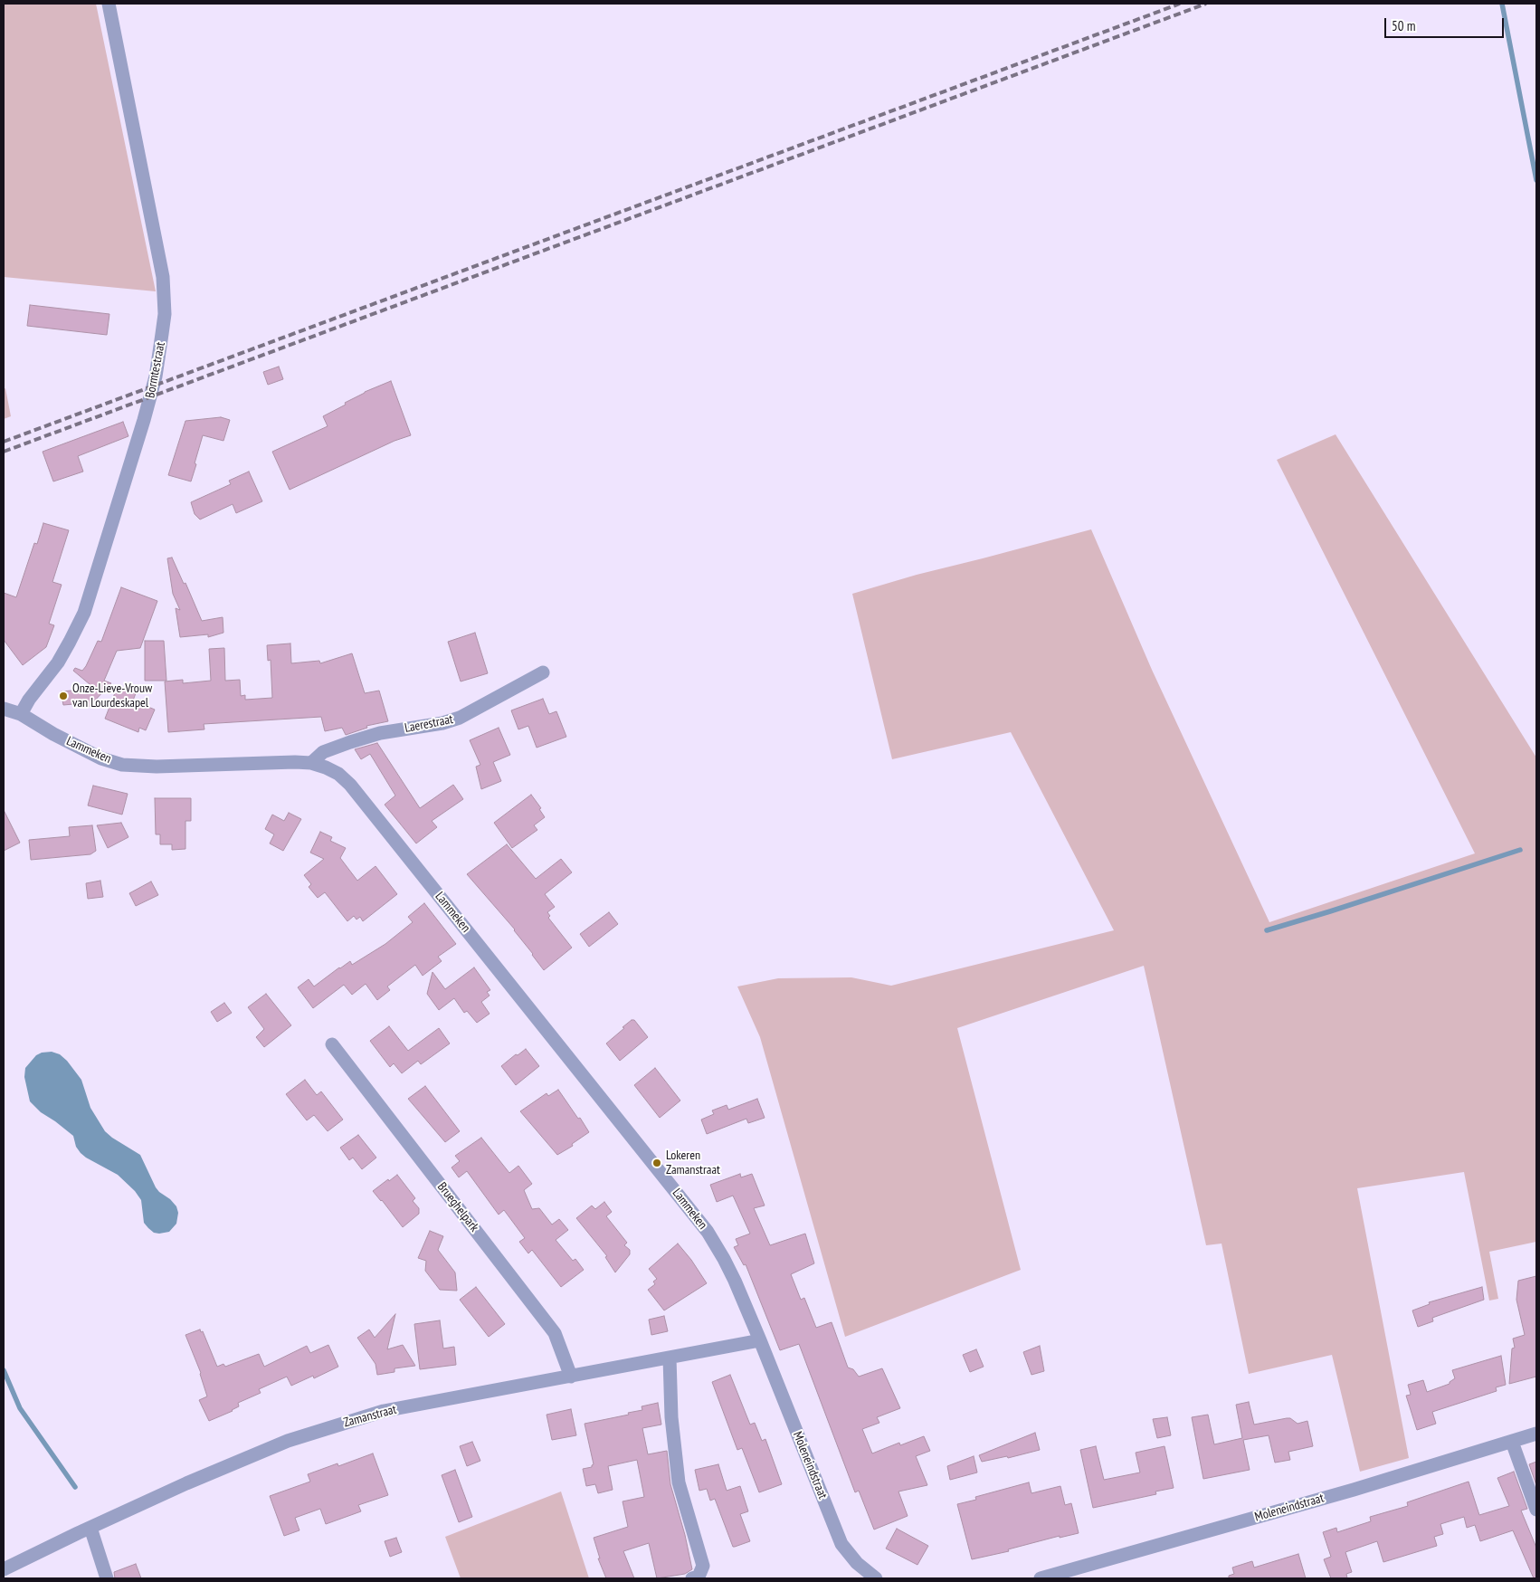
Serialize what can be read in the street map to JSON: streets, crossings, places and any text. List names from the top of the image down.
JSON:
{
  "streets": {
    "street": [
      "Bormtestraat",
      "Laerestraat",
      "Lammeken",
      "Brueghelpark",
      "Zamanstraat",
      "Moleneindstraat"
    ]
  },
  "crossings": [
    ["Bormtestraat", "Lammeken"],
    ["Laerestraat", "Lammeken"],
    ["Lammeken", "Zamanstraat"],
    ["Lammeken", "Moleneindstraat"],
    ["Brueghelpark", "Zamanstraat"],
    ["Zamanstraat", "Moleneindstraat"]
  ],
  "places": ["Onze-Lieve-Vrouw van Lourdeskapel", "Lokeren Zamanstraat"],
  "scale_bar": "50 m"
}
